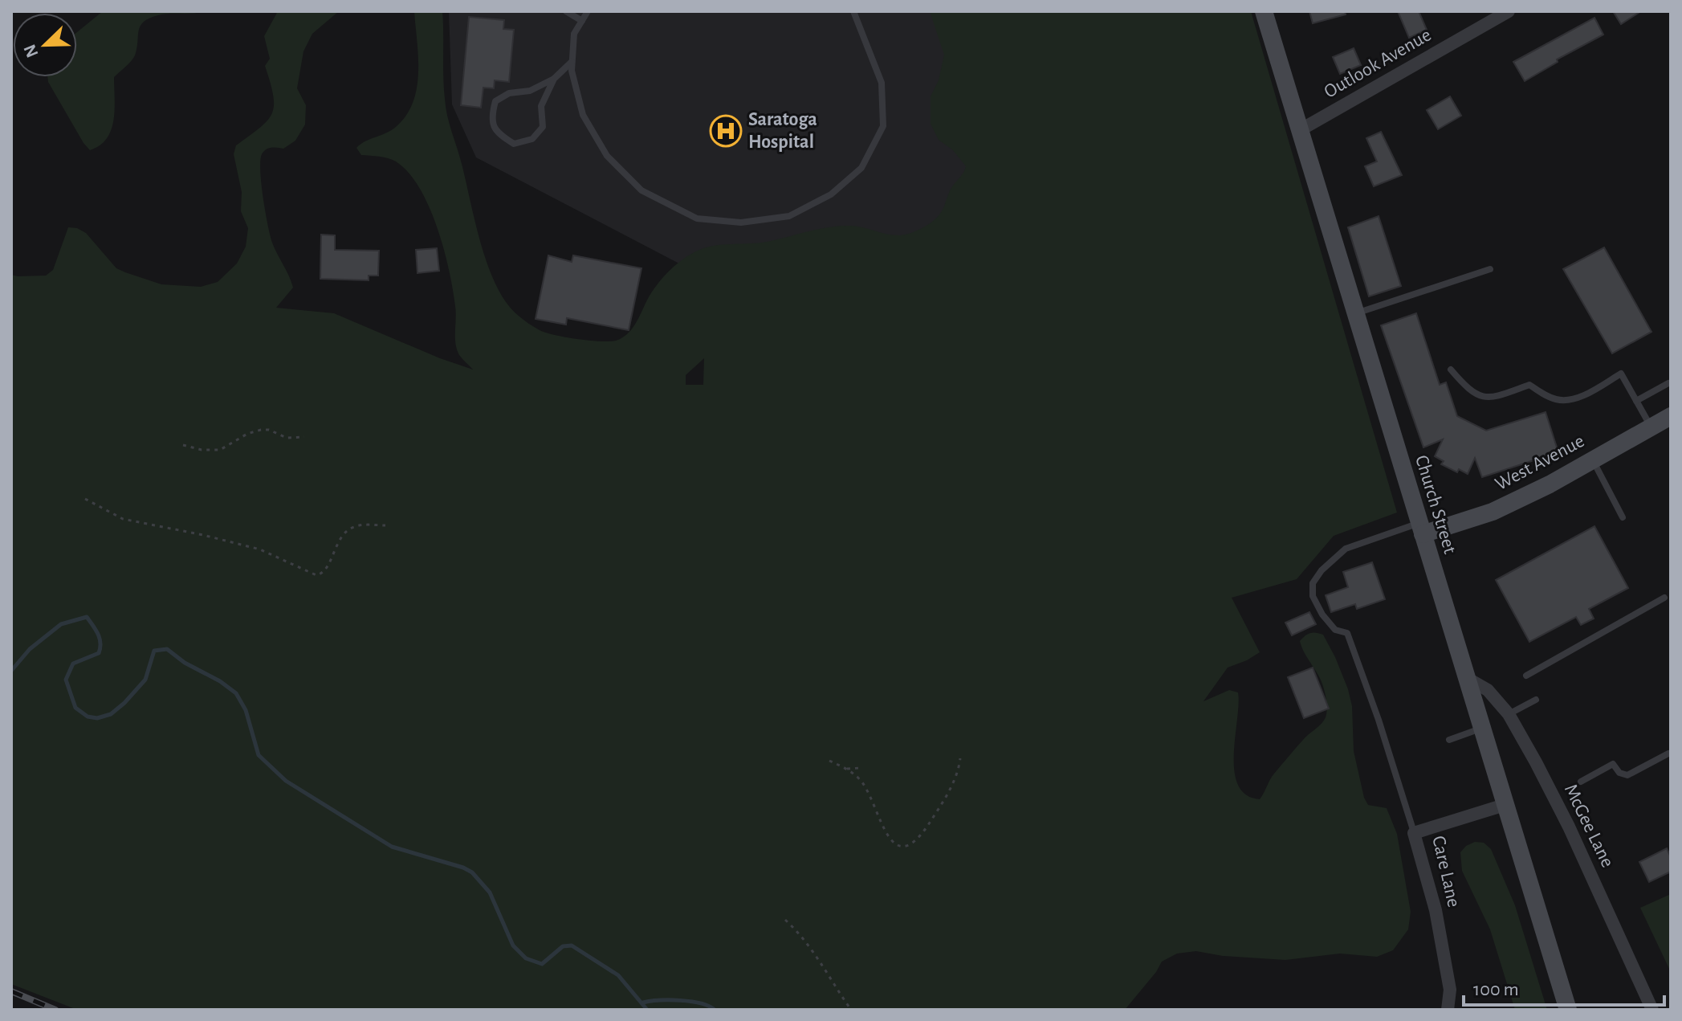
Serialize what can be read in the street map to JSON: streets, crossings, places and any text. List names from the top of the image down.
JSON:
{
  "streets": {
    "main road": ["West Avenue", "Church Street"],
    "street": ["Outlook Avenue", "McGee Lane", "Care Lane"]
  },
  "crossings": [
    ["Outlook Avenue", "Church Street"],
    ["West Avenue", "Church Street"],
    ["Church Street", "McGee Lane"],
    ["Church Street", "Care Lane"]
  ],
  "places": {
    "hospital": ["Saratoga Hospital"]
  },
  "scale_bar": "100 m",
  "north": "bottom left"
}
